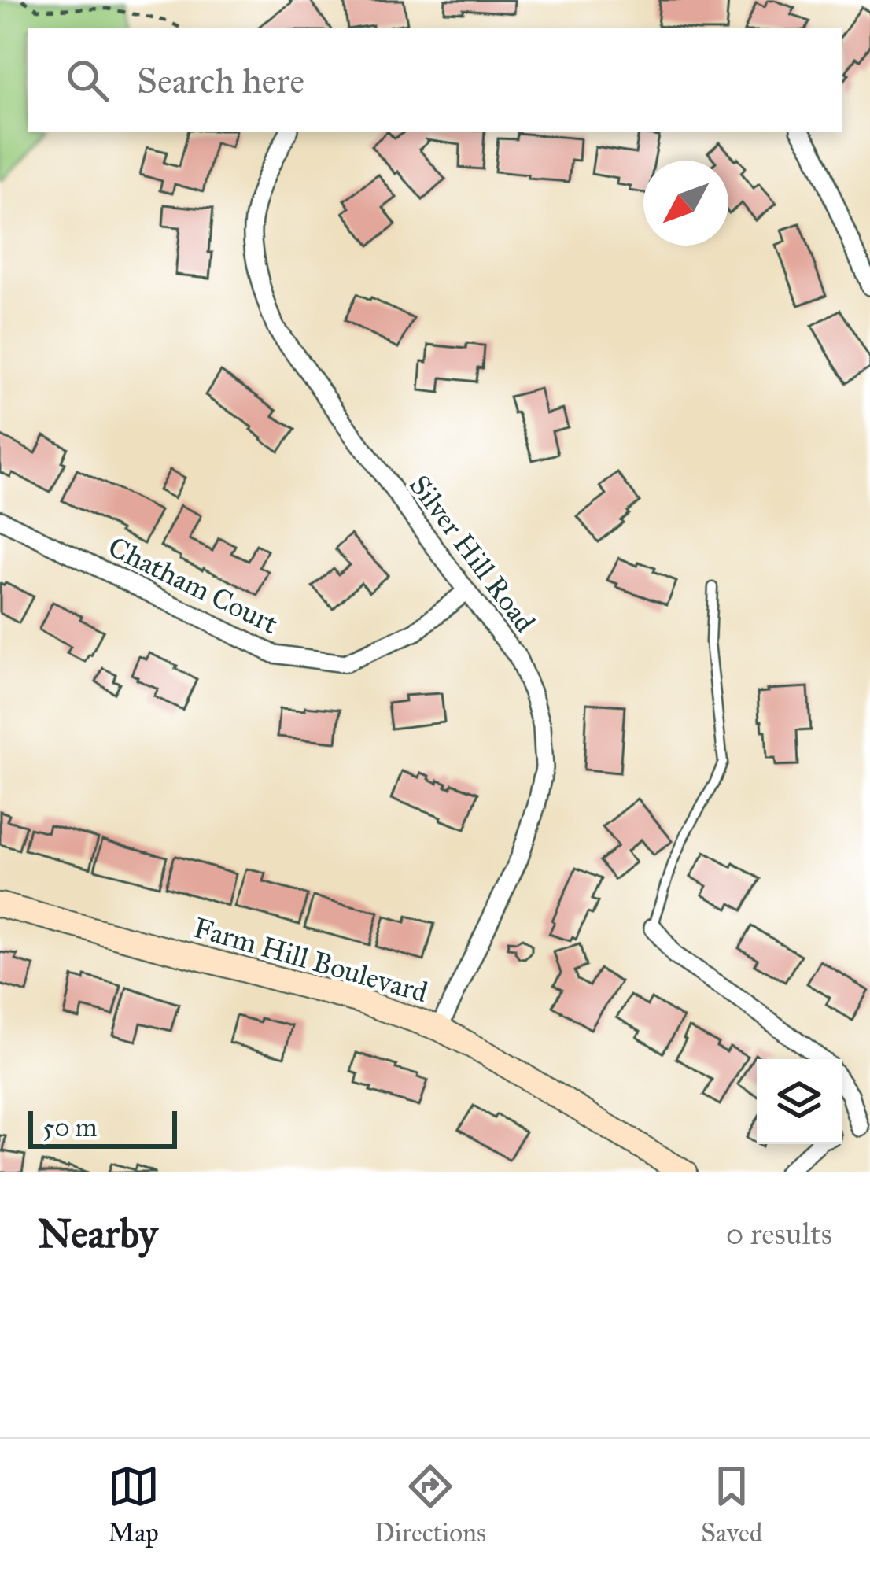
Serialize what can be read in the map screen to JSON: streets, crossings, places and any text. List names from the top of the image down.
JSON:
{
  "streets": {
    "main road": ["Farm Hill Boulevard"],
    "street": ["Silver Hill Road", "Chatham Court"]
  },
  "crossings": [
    ["Silver Hill Road", "Chatham Court"],
    ["Silver Hill Road", "Farm Hill Boulevard"]
  ],
  "scale_bar": "50 m",
  "north": "bottom left",
  "page": {
    "search": "Search here",
    "scale": "50 m",
    "heading": ["Nearby", "0 results"],
    "nav": ["Map", "Directions", "Saved"]
  }
}
